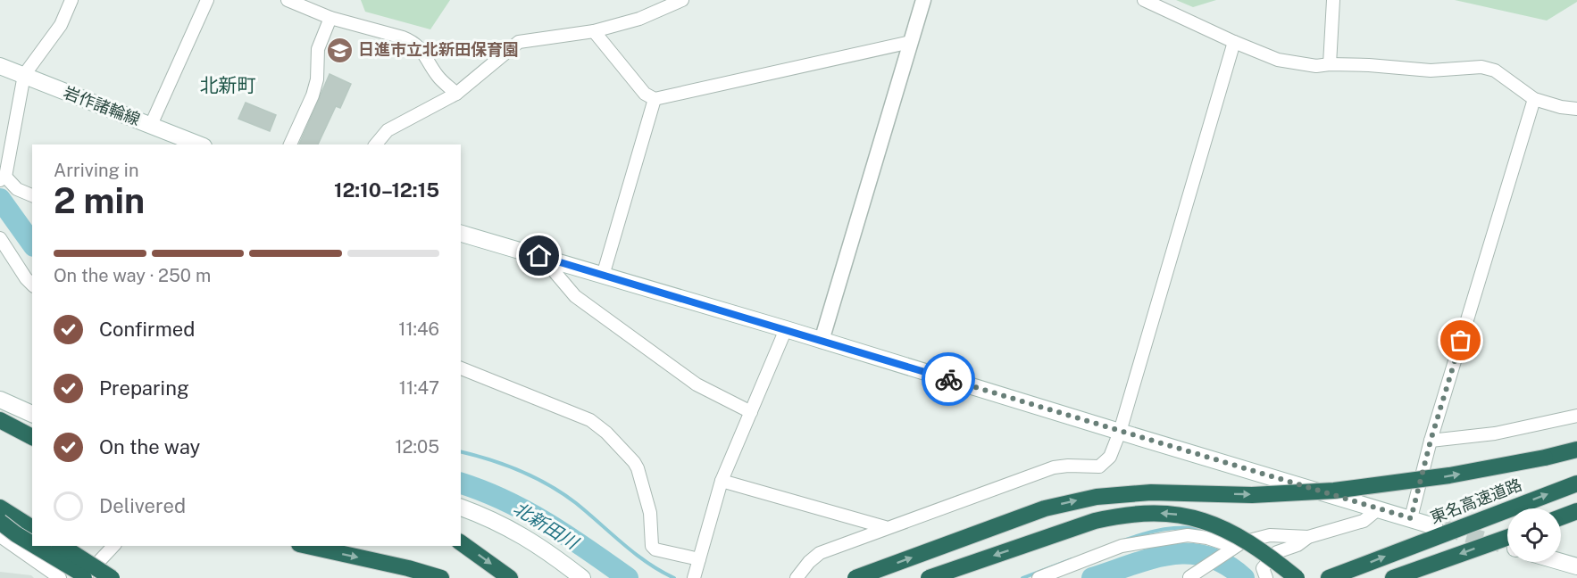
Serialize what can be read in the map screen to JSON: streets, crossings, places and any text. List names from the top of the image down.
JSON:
{
  "streets": {
    "highway": ["東名高速道路"],
    "main road": ["岩作諸輪線"]
  },
  "districts": ["北新町"],
  "water": ["北新田川"],
  "places": {
    "school or university": ["日進市立北新田保育園"]
  },
  "page": {
    "heading": ["2 min", "Arriving in", "12:10–12:15"],
    "bar": "On the way · 250 m",
    "list": [
      ["Confirmed", "11:46"],
      ["Preparing", "11:47"],
      ["On the way", "12:05"],
      "Delivered"
    ]
  }
}
